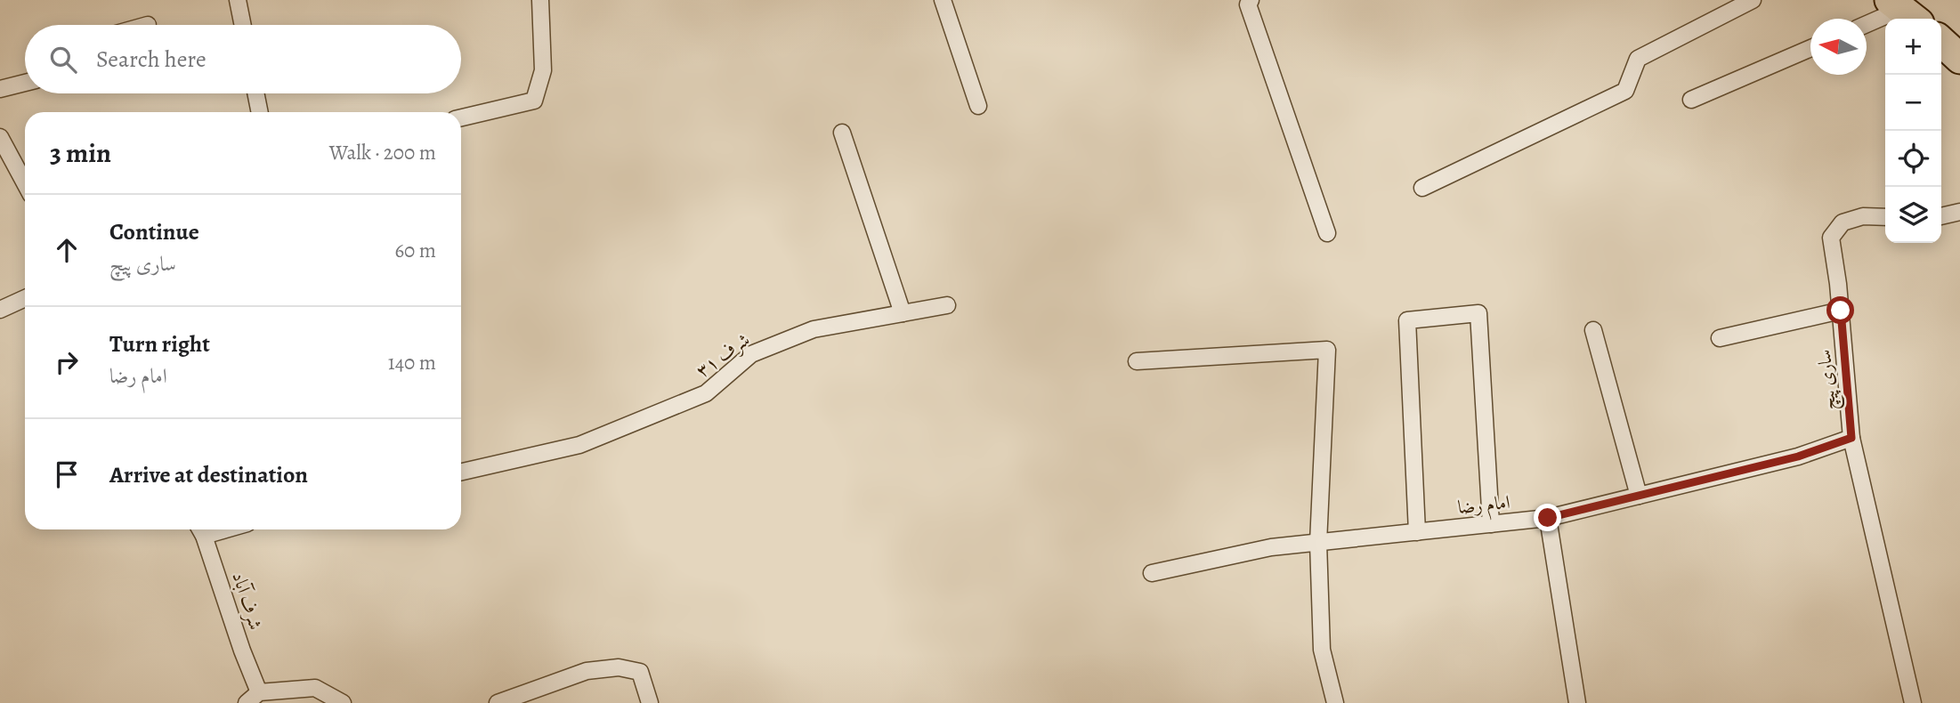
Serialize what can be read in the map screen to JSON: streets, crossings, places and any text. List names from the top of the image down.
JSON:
{
  "streets": {
    "street": [
      "شرف ۳۱",
      "ساری پیچ",
      "امام رضا",
      "شرف آباد"
    ]
  },
  "crossings": [
    ["ساری پیچ", "امام رضا"]
  ],
  "north": "left",
  "page": {
    "map_buttons": ["+", "−"],
    "search": "Search here",
    "heading": ["3 min", "Walk · 200 m"],
    "list": [
      ["Continue", "ساری پیچ", "60 m"],
      ["Turn right", "امام رضا", "140 m"],
      "Arrive at destination"
    ]
  }
}
